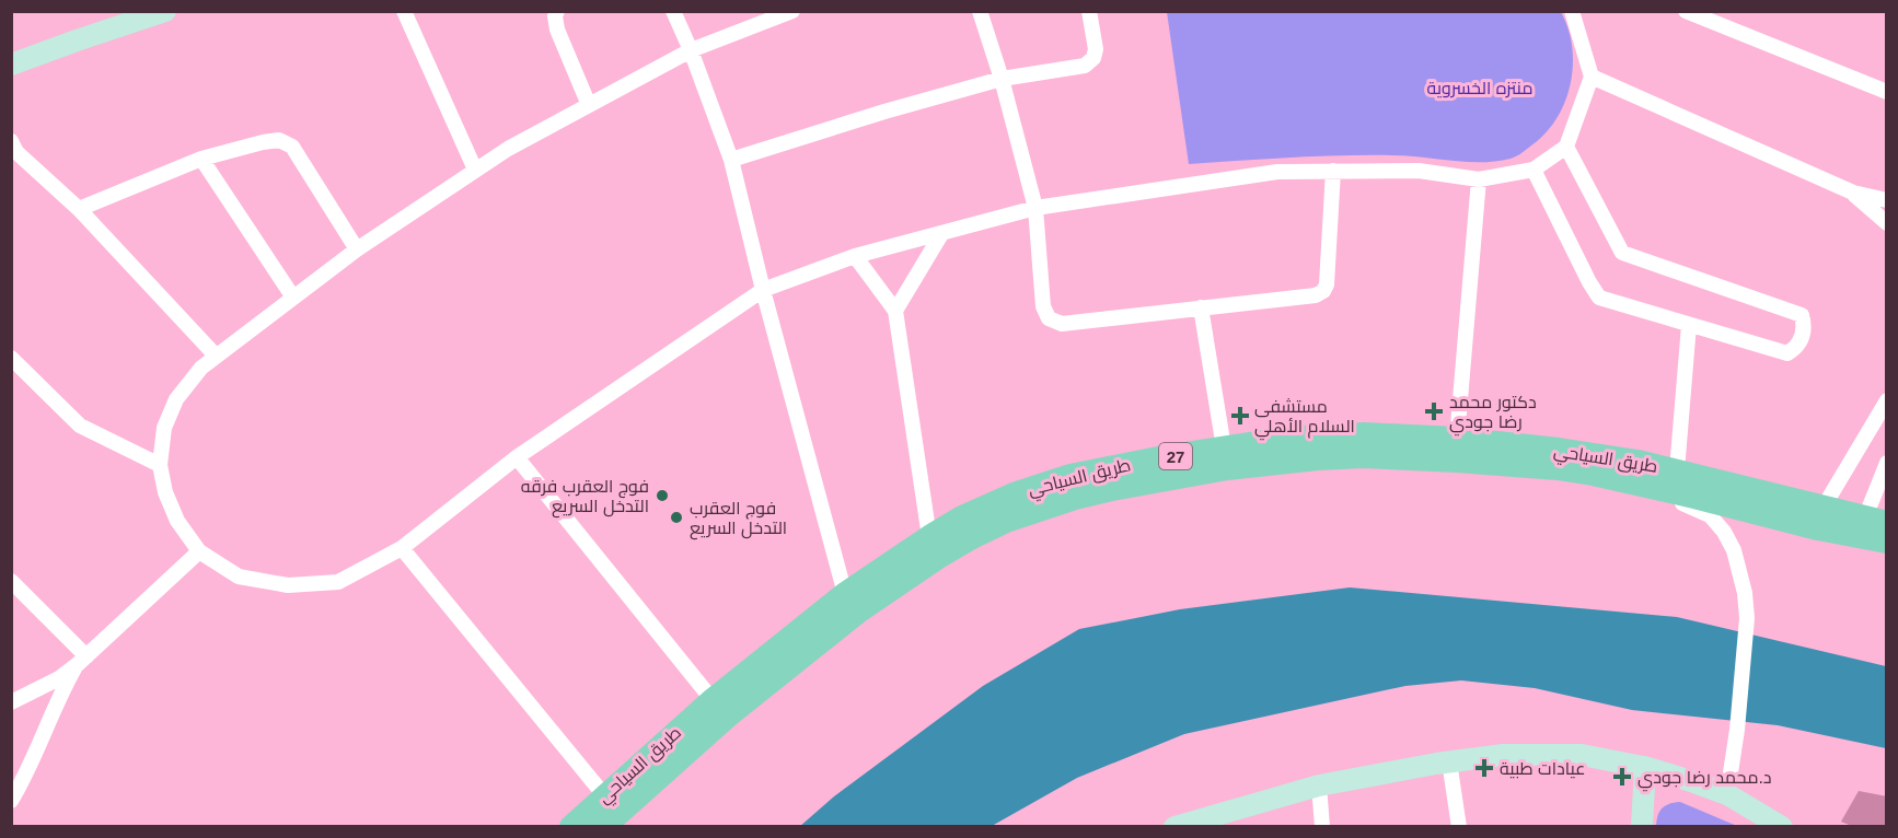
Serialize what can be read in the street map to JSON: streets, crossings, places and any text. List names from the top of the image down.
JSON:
{
  "streets": {
    "main road": ["27", "طريق السياحي"]
  },
  "parks": ["منتزه الخسروية"],
  "places": {
    "health": [
      "دكتور محمد رضا جودي",
      "مستشفى السلام الأهلي",
      "عيادات طبية",
      "د.محمد رضا جودي"
    ],
    "other": ["فوج العقرب فرقه التدخل السريع", "فوج العقرب التدخل السريع"]
  }
}
